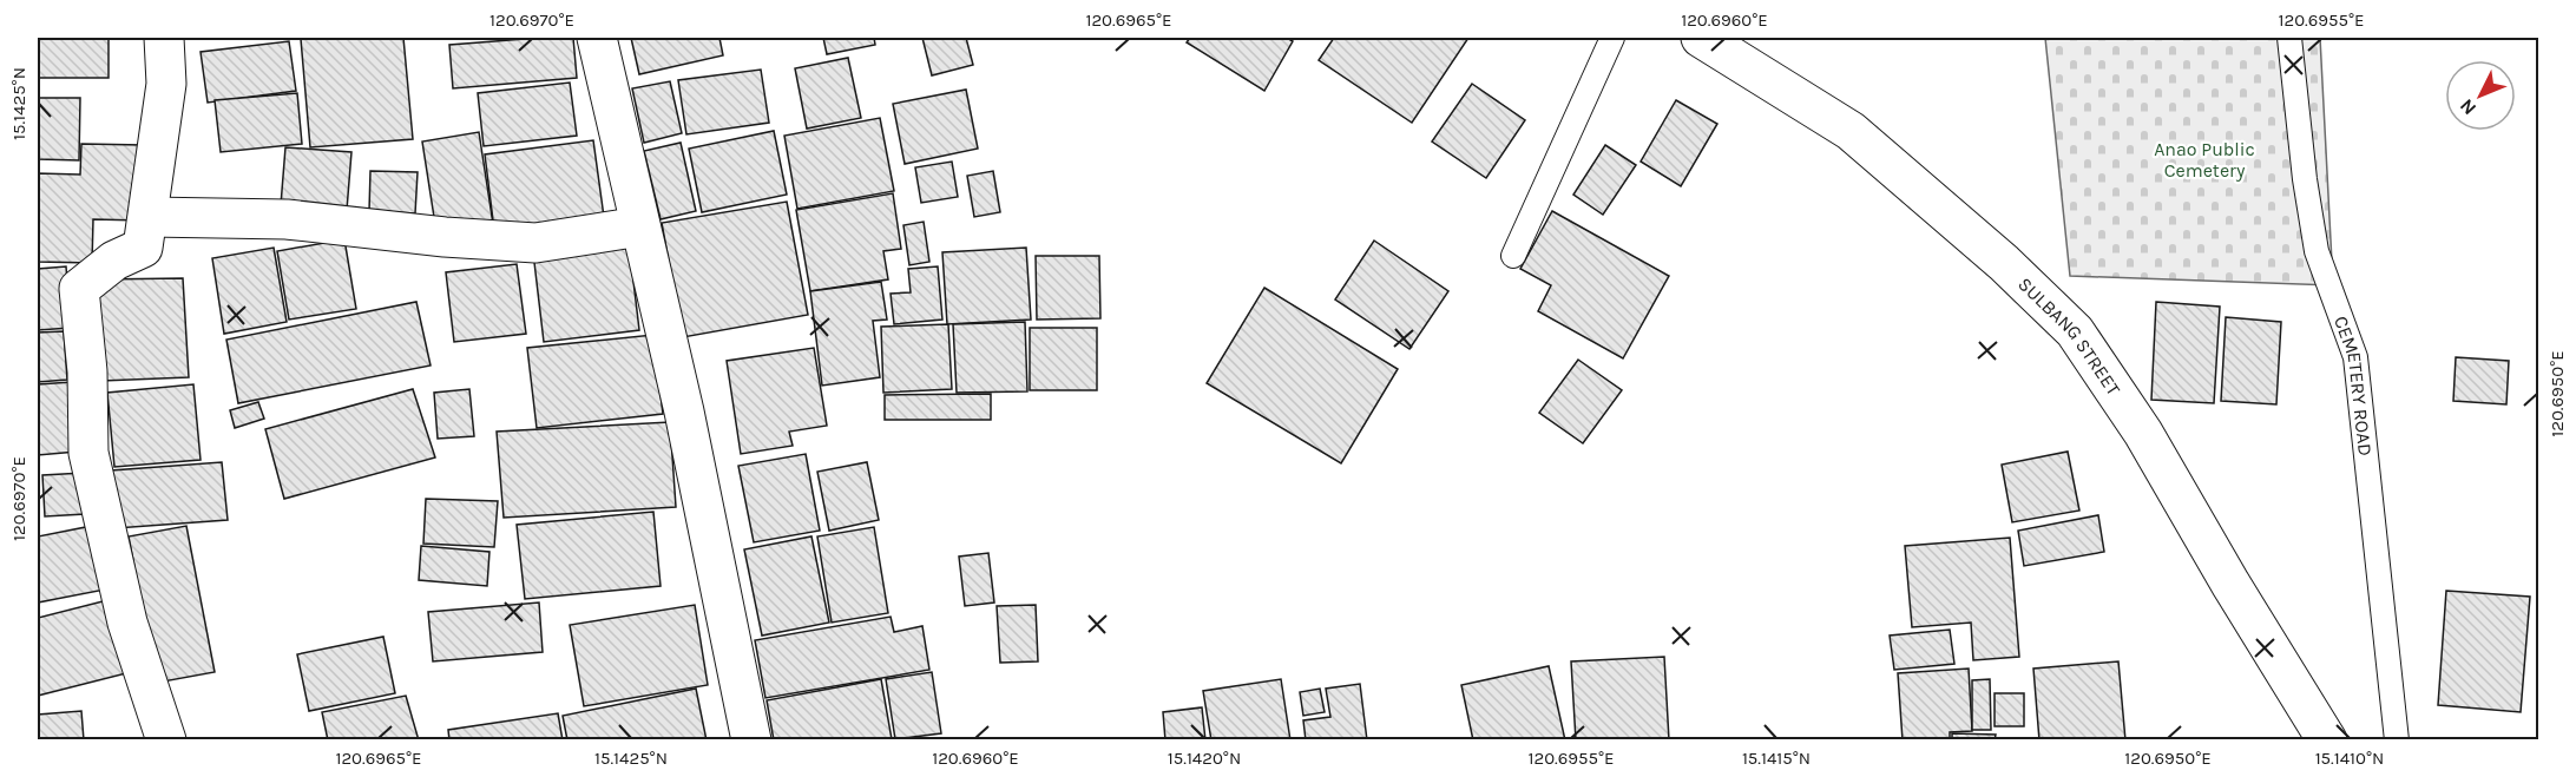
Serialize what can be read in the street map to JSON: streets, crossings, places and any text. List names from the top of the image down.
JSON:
{
  "streets": {
    "street": ["SULBANG STREET"],
    "lane": ["CEMETERY ROAD"]
  },
  "parks": ["Anao Public Cemetery"],
  "north": "bottom left",
  "coordinates": [
    "120.6970°E",
    "120.6965°E",
    "120.6960°E",
    "120.6955°E",
    "15.1425°N",
    "120.6950°E",
    "15.1420°N",
    "15.1415°N",
    "15.1410°N"
  ]
}
